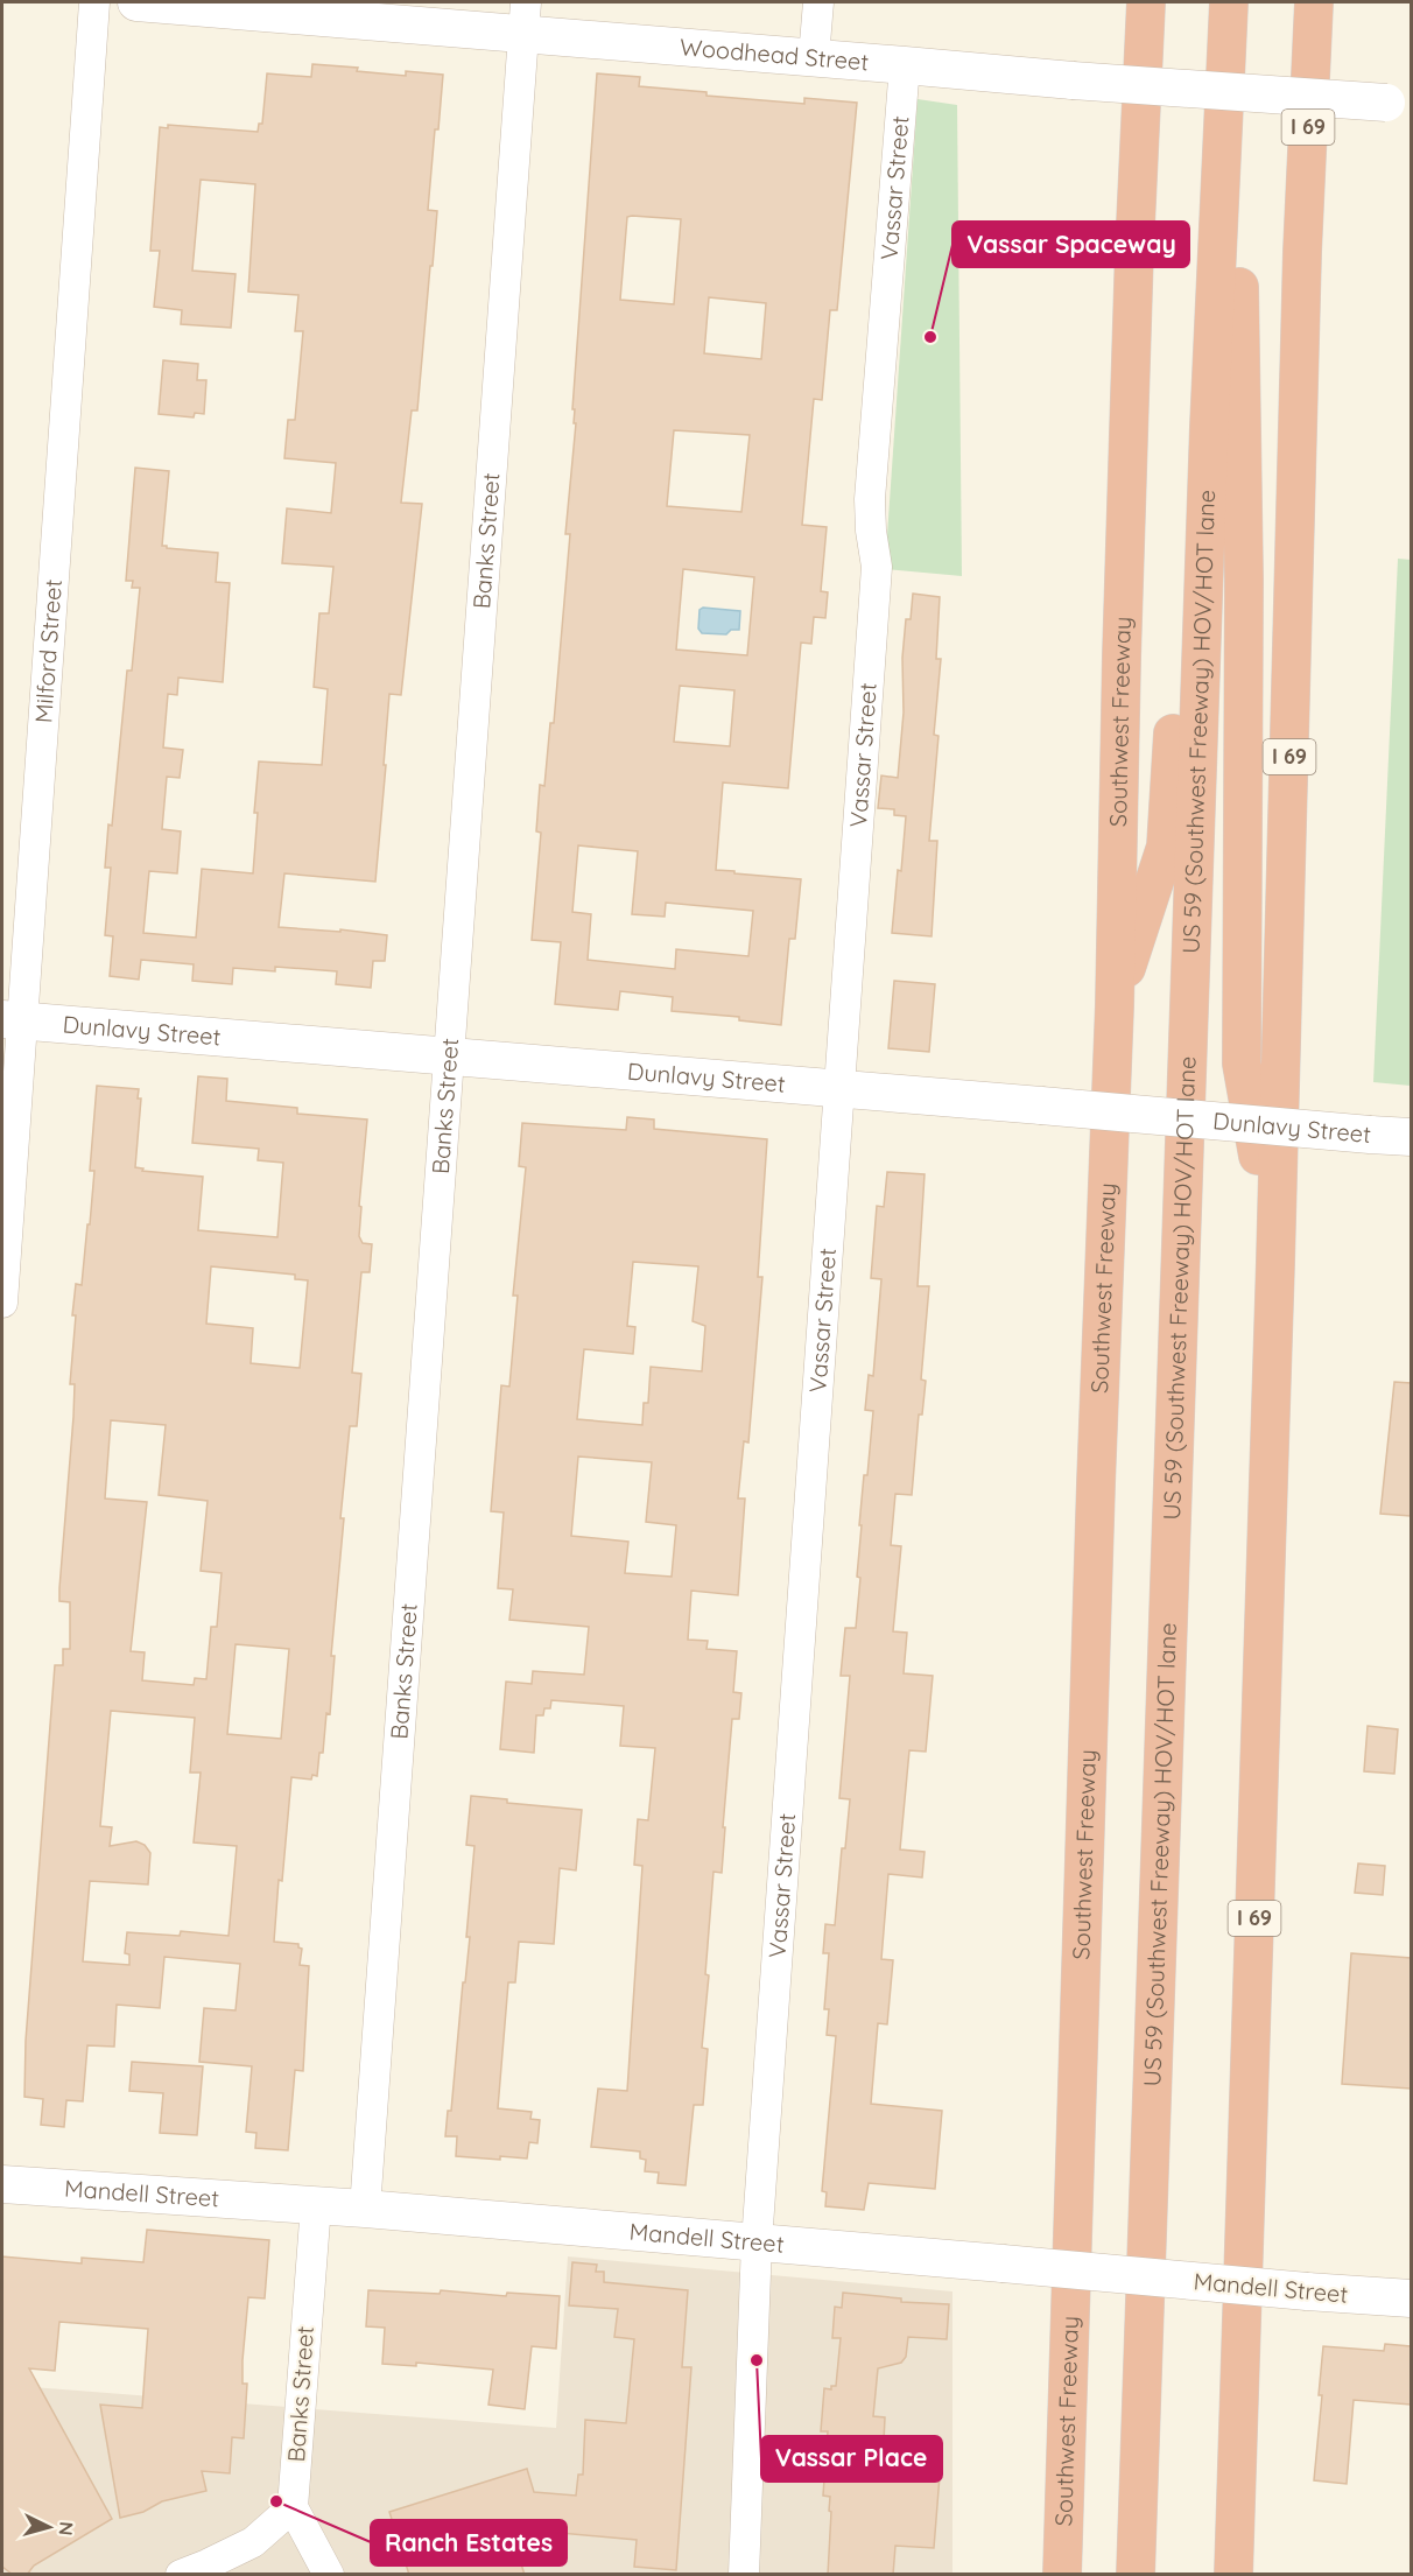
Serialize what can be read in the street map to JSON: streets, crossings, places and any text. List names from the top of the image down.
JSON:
{
  "streets": {
    "highway": ["I 69", "Southwest Freeway", "US 59 (Southwest Freeway) HOV/HOT lane"],
    "street": [
      "Woodhead Street",
      "Vassar Street",
      "Banks Street",
      "Milford Street",
      "Dunlavy Street",
      "Mandell Street"
    ]
  },
  "crossings": [
    ["Woodhead Street", "Vassar Street"],
    ["Woodhead Street", "Banks Street"],
    ["Vassar Street", "Dunlavy Street"],
    ["Vassar Street", "Mandell Street"],
    ["Banks Street", "Dunlavy Street"],
    ["Banks Street", "Mandell Street"],
    ["Milford Street", "Dunlavy Street"]
  ],
  "places": ["Vassar Spaceway", "Vassar Place", "Ranch Estates"],
  "north": "right"
}
